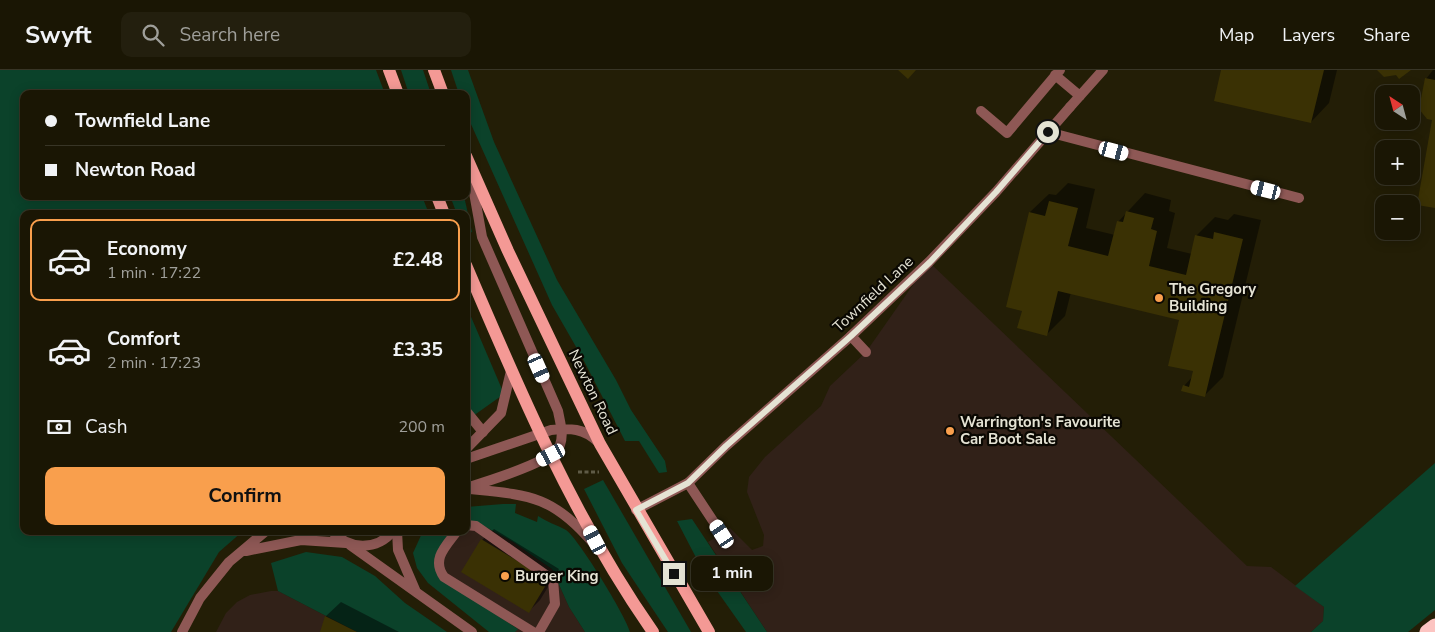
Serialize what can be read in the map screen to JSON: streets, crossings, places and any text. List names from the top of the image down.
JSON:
{
  "streets": {
    "main road": ["Newton Road"],
    "street": ["Townfield Lane"]
  },
  "crossings": [
    ["Townfield Lane", "Newton Road"]
  ],
  "places": ["The Gregory Building", "Warrington's Favourite Car Boot Sale", "Burger King"],
  "north": "top left",
  "page": {
    "header": "Swyft",
    "search": "Search here",
    "nav": ["Map", "Layers", "Share"],
    "map_buttons": ["+", "−"],
    "banner": ["Townfield Lane", "Newton Road"],
    "list": [
      {
        "name": "Economy",
        "note": "1 min · 17:22",
        "value": "£2.48"
      },
      {
        "name": "Comfort",
        "note": "2 min · 17:23",
        "value": "£3.35"
      }
    ],
    "pay": ["Cash", "200 m"],
    "buttons": "Confirm",
    "bubble": "1 min"
  }
}
